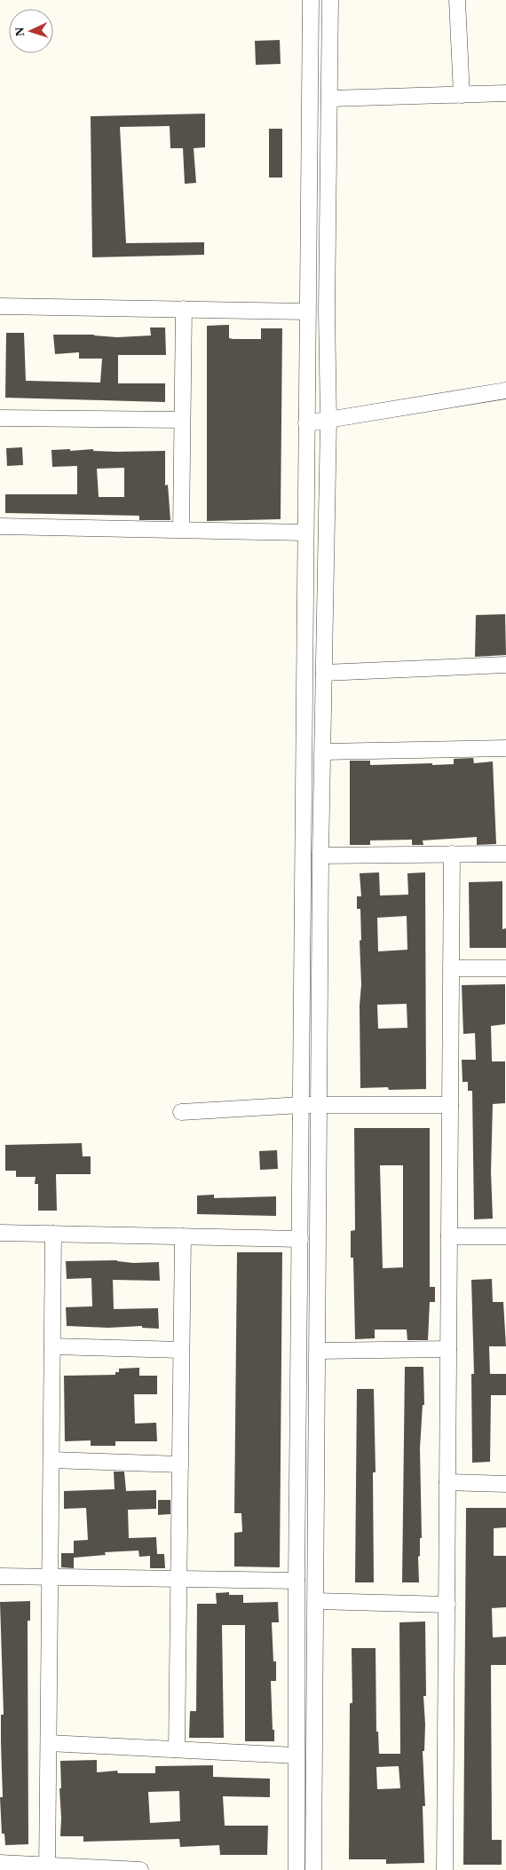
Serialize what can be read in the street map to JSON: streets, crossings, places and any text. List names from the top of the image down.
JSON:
{
  "north": "left"
}
